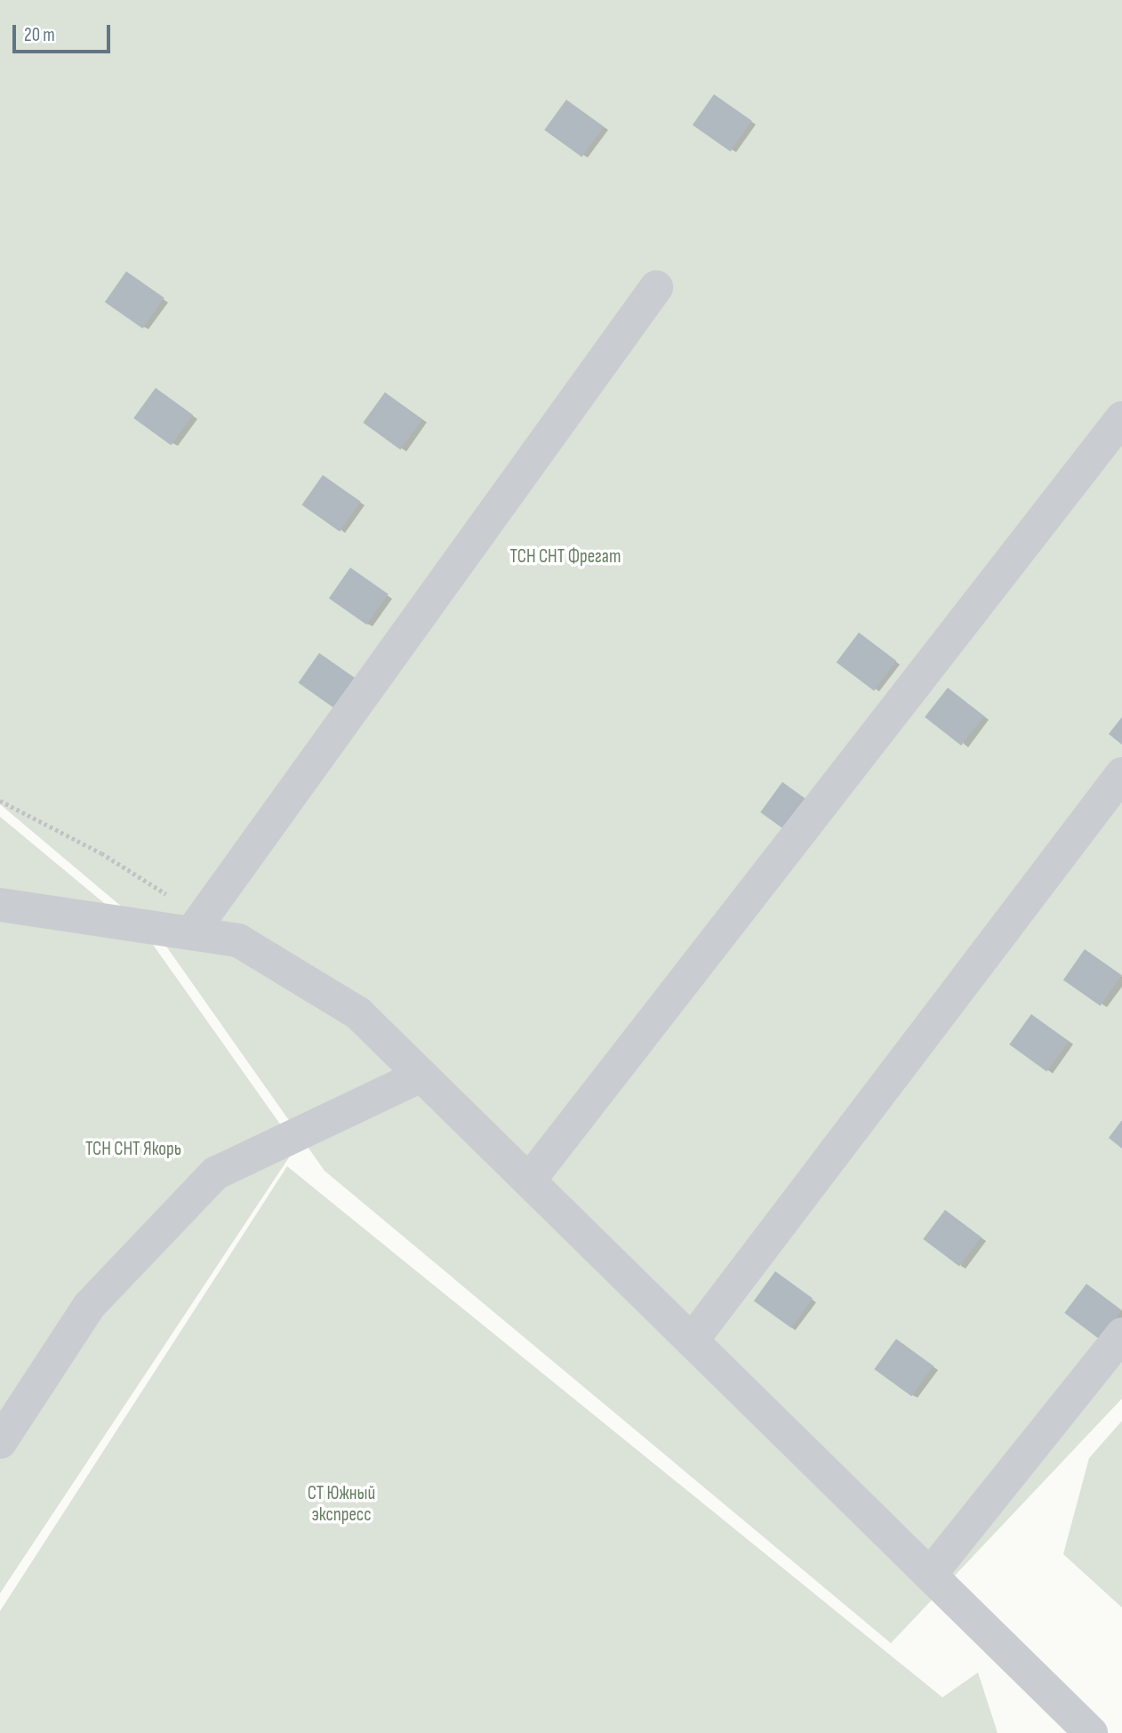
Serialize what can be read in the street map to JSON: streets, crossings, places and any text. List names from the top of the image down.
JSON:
{
  "parks": ["ТСН СНТ Фрегат", "ТСН СНТ Якорь", "СТ Южный экспресс"],
  "scale_bar": "20 m"
}
